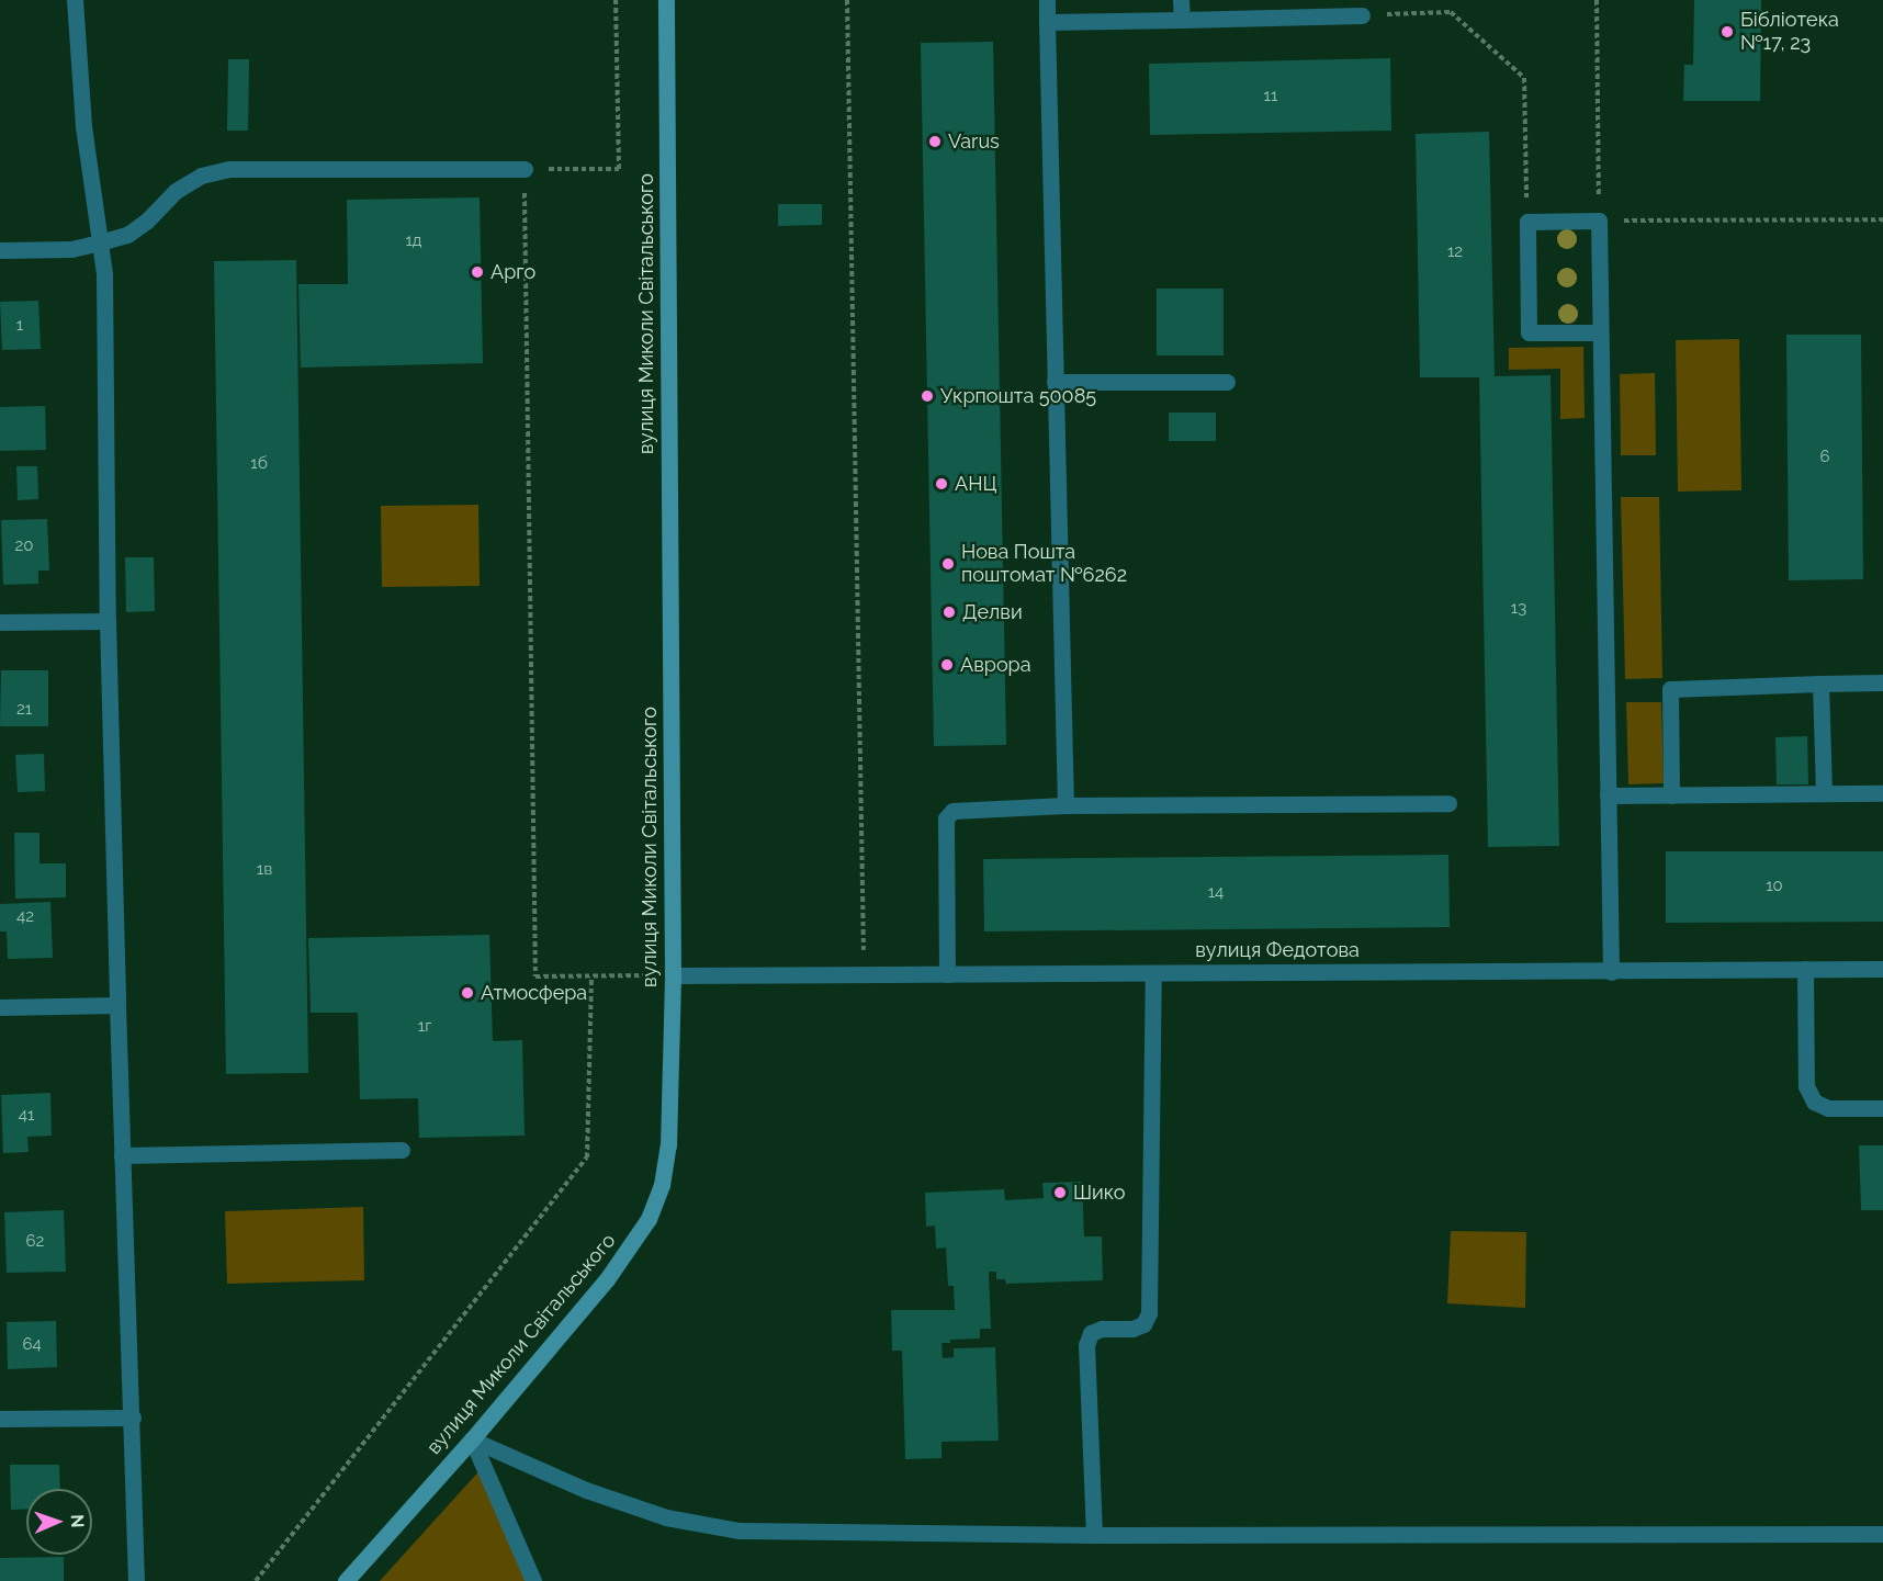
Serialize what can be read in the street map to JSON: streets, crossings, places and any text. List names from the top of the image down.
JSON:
{
  "streets": {
    "main road": ["вулиця Миколи Світальського"],
    "street": ["вулиця Федотова"]
  },
  "crossings": [
    ["вулиця Миколи Світальського", "вулиця Федотова"]
  ],
  "places": [
    "Бібліотека №17, 23",
    "Varus",
    "Арго",
    "Укрпошта 50085",
    "АНЦ",
    "Нова Пошта поштомат №6262",
    "Делви",
    "Аврора",
    "Атмосфера",
    "Шико"
  ],
  "house_numbers": [
    "11",
    "1д",
    "12",
    "1",
    "6",
    "1б",
    "20",
    "13",
    "21",
    "1в",
    "10",
    "14",
    "42",
    "1г",
    "41",
    "62",
    "64"
  ],
  "north": "right"
}
